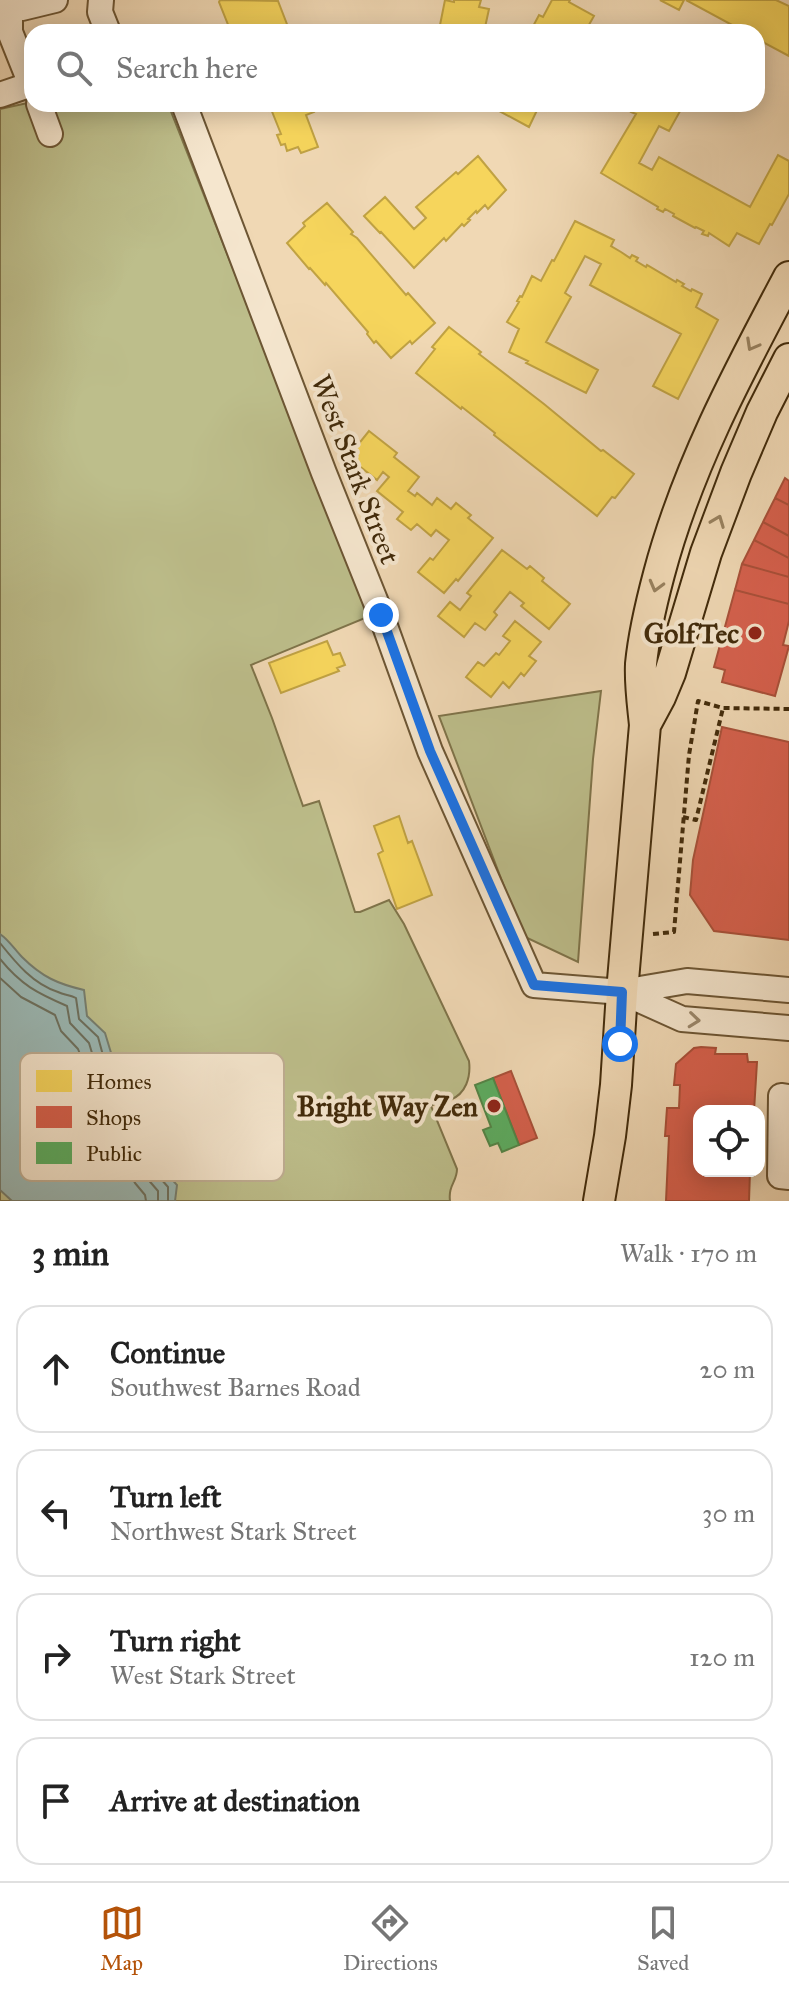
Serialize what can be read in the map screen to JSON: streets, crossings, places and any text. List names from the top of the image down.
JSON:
{
  "streets": {
    "street": ["West Stark Street"]
  },
  "places": ["GolfTec", "Bright Way Zen"],
  "legend": ["Homes", "Shops", "Public"],
  "page": {
    "search": "Search here",
    "heading": ["3 min", "Walk · 170 m"],
    "list": [
      ["Continue", "Southwest Barnes Road", "20 m"],
      ["Turn left", "Northwest Stark Street", "30 m"],
      ["Turn right", "West Stark Street", "120 m"],
      "Arrive at destination"
    ],
    "nav": ["Map", "Directions", "Saved"]
  }
}
